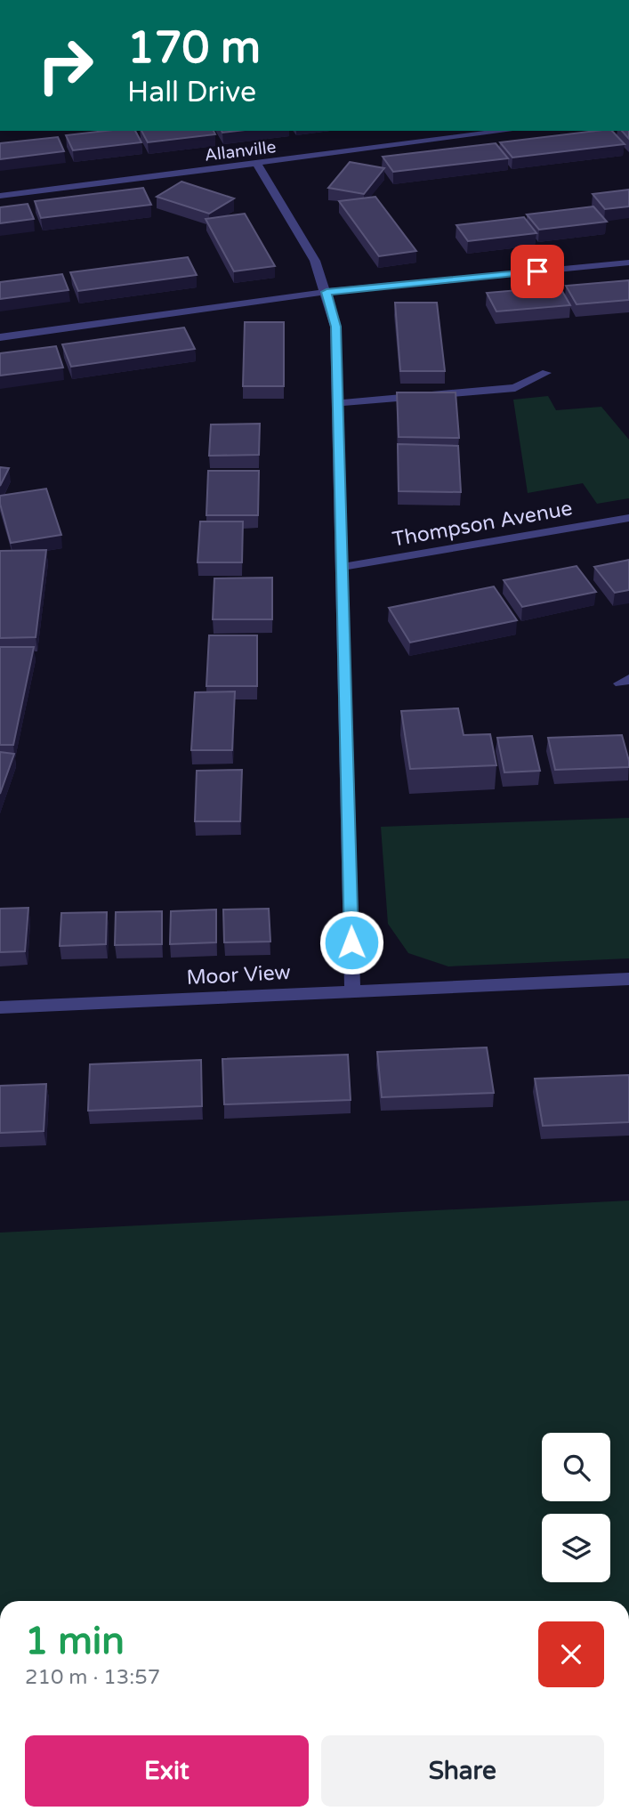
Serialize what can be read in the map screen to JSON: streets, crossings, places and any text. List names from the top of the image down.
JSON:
{
  "streets": {
    "street": ["Allanville", "Thompson Avenue", "Moor View"]
  },
  "page": {
    "turn": ["170 m", "Hall Drive"],
    "heading": ["1 min", "210 m · 13:57"],
    "buttons": ["Exit", "Share"]
  }
}
